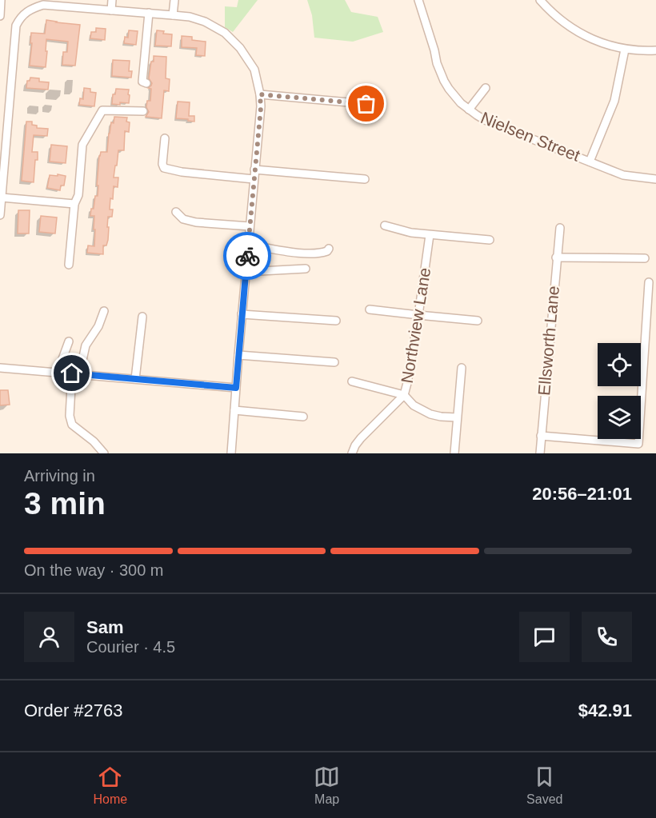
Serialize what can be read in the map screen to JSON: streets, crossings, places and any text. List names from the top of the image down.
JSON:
{
  "streets": {
    "street": ["Nielsen Street", "Northview Lane", "Ellsworth Lane"]
  },
  "page": {
    "heading": ["3 min", "Arriving in", "20:56–21:01"],
    "panel": [
      "Sam",
      "Courier · 4.5",
      "Order #2763",
      "$42.91"
    ],
    "bar": "On the way · 300 m",
    "tabs": ["Home", "Map", "Saved"]
  }
}
